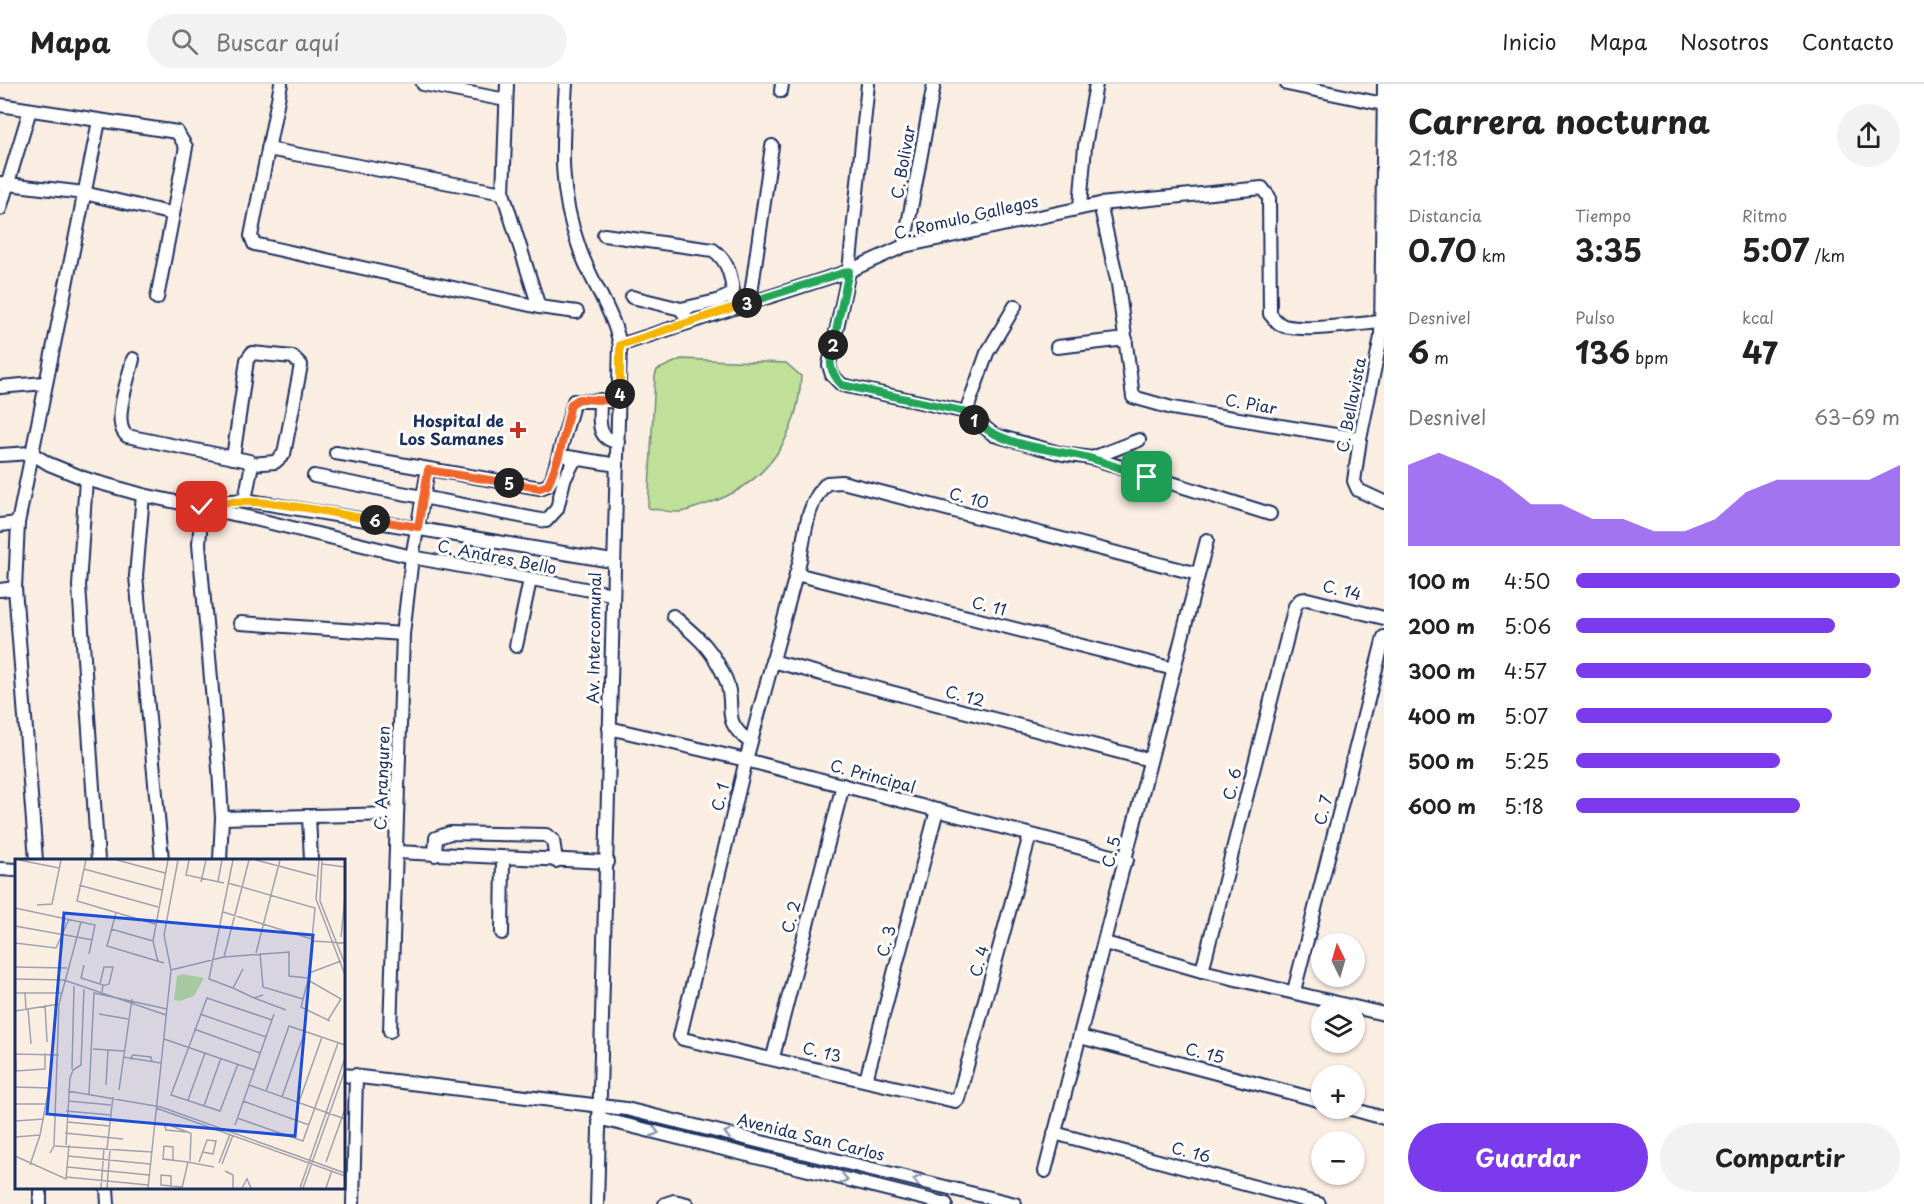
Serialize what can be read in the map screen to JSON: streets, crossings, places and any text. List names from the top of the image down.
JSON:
{
  "streets": {
    "street": [
      "C. Bolivar",
      "C. Romulo Gallegos",
      "C. Piar",
      "C. Bellavista",
      "C. 10",
      "C. Andres Bello",
      "C. 14",
      "C. 11",
      "Av. Intercomunal",
      "C. 12",
      "C. Principal",
      "C. Aranguren",
      "C. 6",
      "C. 1",
      "C. 7",
      "C. 5",
      "C. 2",
      "C. 3",
      "C. 4",
      "C. 13",
      "C. 15",
      "Avenida San Carlos",
      "C. 16"
    ]
  },
  "crossings": [
    ["C. Bolivar", "C. Romulo Gallegos"],
    ["C. Romulo Gallegos", "C. Bellavista"],
    ["C. Romulo Gallegos", "Av. Intercomunal"],
    ["C. Piar", "C. Bellavista"],
    ["C. 10", "C. 11"],
    ["C. 10", "C. 1"],
    ["C. 10", "C. 5"],
    ["C. Andres Bello", "Av. Intercomunal"],
    ["C. Andres Bello", "C. Aranguren"],
    ["C. 14", "C. 6"],
    ["C. 11", "C. 1"],
    ["C. 11", "C. 5"],
    ["Av. Intercomunal", "C. Principal"],
    ["Av. Intercomunal", "Avenida San Carlos"],
    ["C. 12", "C. 1"],
    ["C. 12", "C. 5"],
    ["C. Principal", "C. 1"],
    ["C. Principal", "C. 5"],
    ["C. Principal", "C. 2"],
    ["C. Principal", "C. 3"],
    ["C. Principal", "C. 4"],
    ["C. 1", "C. 13"],
    ["C. 5", "C. 15"],
    ["C. 5", "C. 16"],
    ["C. 2", "C. 13"],
    ["C. 3", "C. 13"],
    ["C. 4", "C. 13"]
  ],
  "places": {
    "health": ["Hospital de Los Samanes"]
  },
  "north": "top",
  "page": {
    "header": "Mapa",
    "search": "Buscar aquí",
    "nav": [
      "Inicio",
      "Mapa",
      "Nosotros",
      "Contacto"
    ],
    "heading": ["Carrera nocturna", "21:18"],
    "stats": [
      ["Distancia", "0.70 km"],
      ["Tiempo", "3:35"],
      ["Ritmo", "5:07 /km"],
      ["Desnivel", "6 m"],
      ["Pulso", "136 bpm"],
      ["kcal", "47"]
    ],
    "pins": [
      "3",
      "2",
      "4",
      "1",
      "5",
      "6"
    ],
    "chart": ["Desnivel", "63–69 m"],
    "list": [
      {
        "name": "100 m",
        "note": "4:50"
      },
      {
        "name": "200 m",
        "note": "5:06"
      },
      {
        "name": "300 m",
        "note": "4:57"
      },
      {
        "name": "400 m",
        "note": "5:07"
      },
      {
        "name": "500 m",
        "note": "5:25"
      },
      {
        "name": "600 m",
        "note": "5:18"
      }
    ],
    "map_buttons": ["+", "−"],
    "buttons": ["Guardar", "Compartir"]
  }
}
